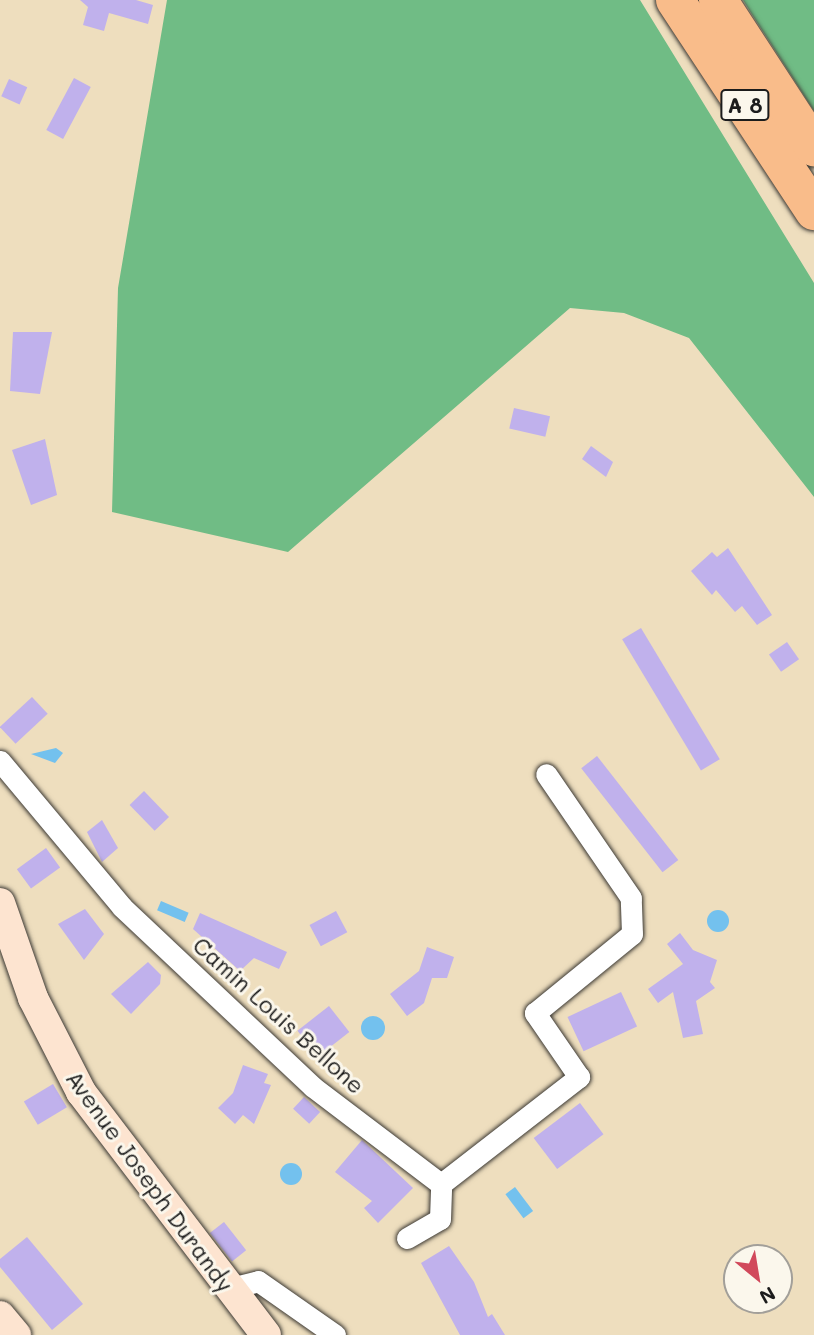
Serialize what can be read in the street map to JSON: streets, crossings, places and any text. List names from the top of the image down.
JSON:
{
  "streets": {
    "highway": ["A 8"],
    "street": ["Camin Louis Bellone", "Avenue Joseph Durandy"]
  },
  "north": "bottom right"
}
